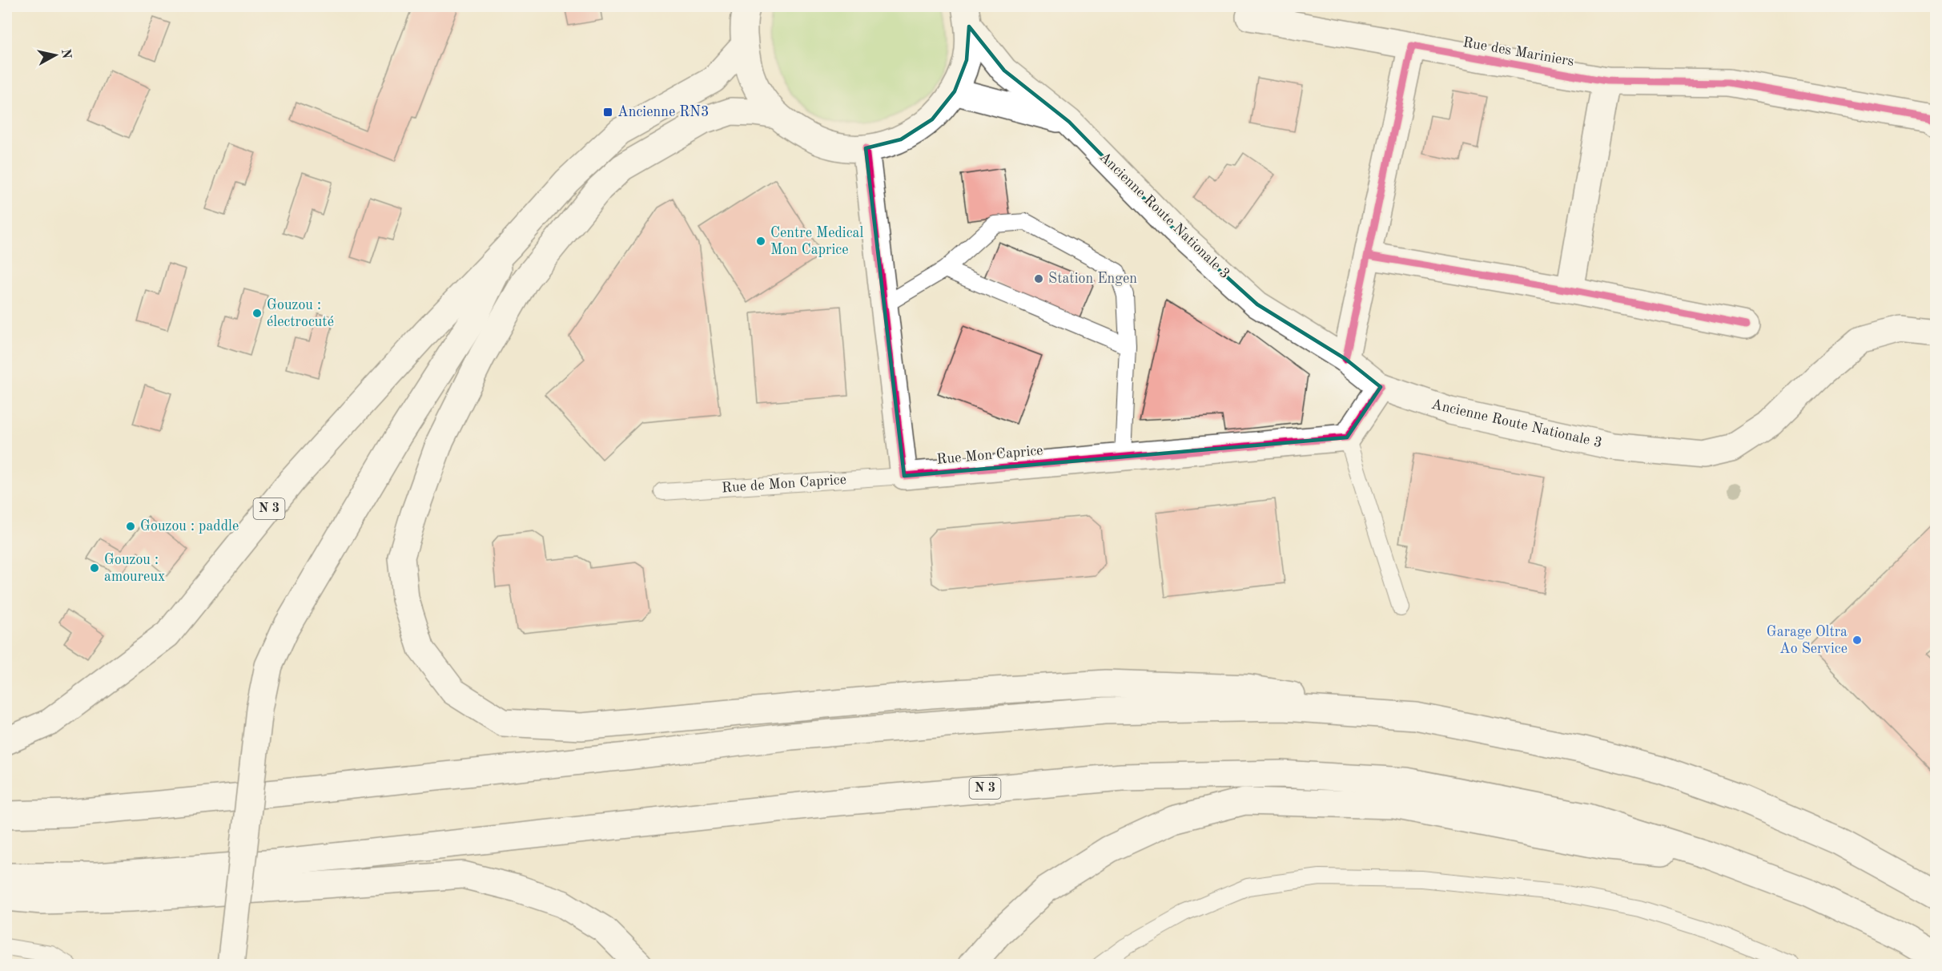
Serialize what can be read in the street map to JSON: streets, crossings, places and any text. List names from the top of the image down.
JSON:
{
  "streets": {
    "main road": [
      "Rue des Mariniers",
      "Ancienne Route Nationale 3",
      "Rue Mon Caprice",
      "N 3"
    ],
    "lane": ["Rue de Mon Caprice"]
  },
  "crossings": [
    ["Rue Mon Caprice", "Rue de Mon Caprice"]
  ],
  "places": {
    "transit": ["Ancienne RN3"],
    "other": [
      "Centre Medical Mon Caprice",
      "Station Engen",
      "Gouzou : électrocuté",
      "Gouzou : paddle",
      "Gouzou : amoureux",
      "Garage Oltra Ao Service"
    ]
  },
  "north": "right"
}
